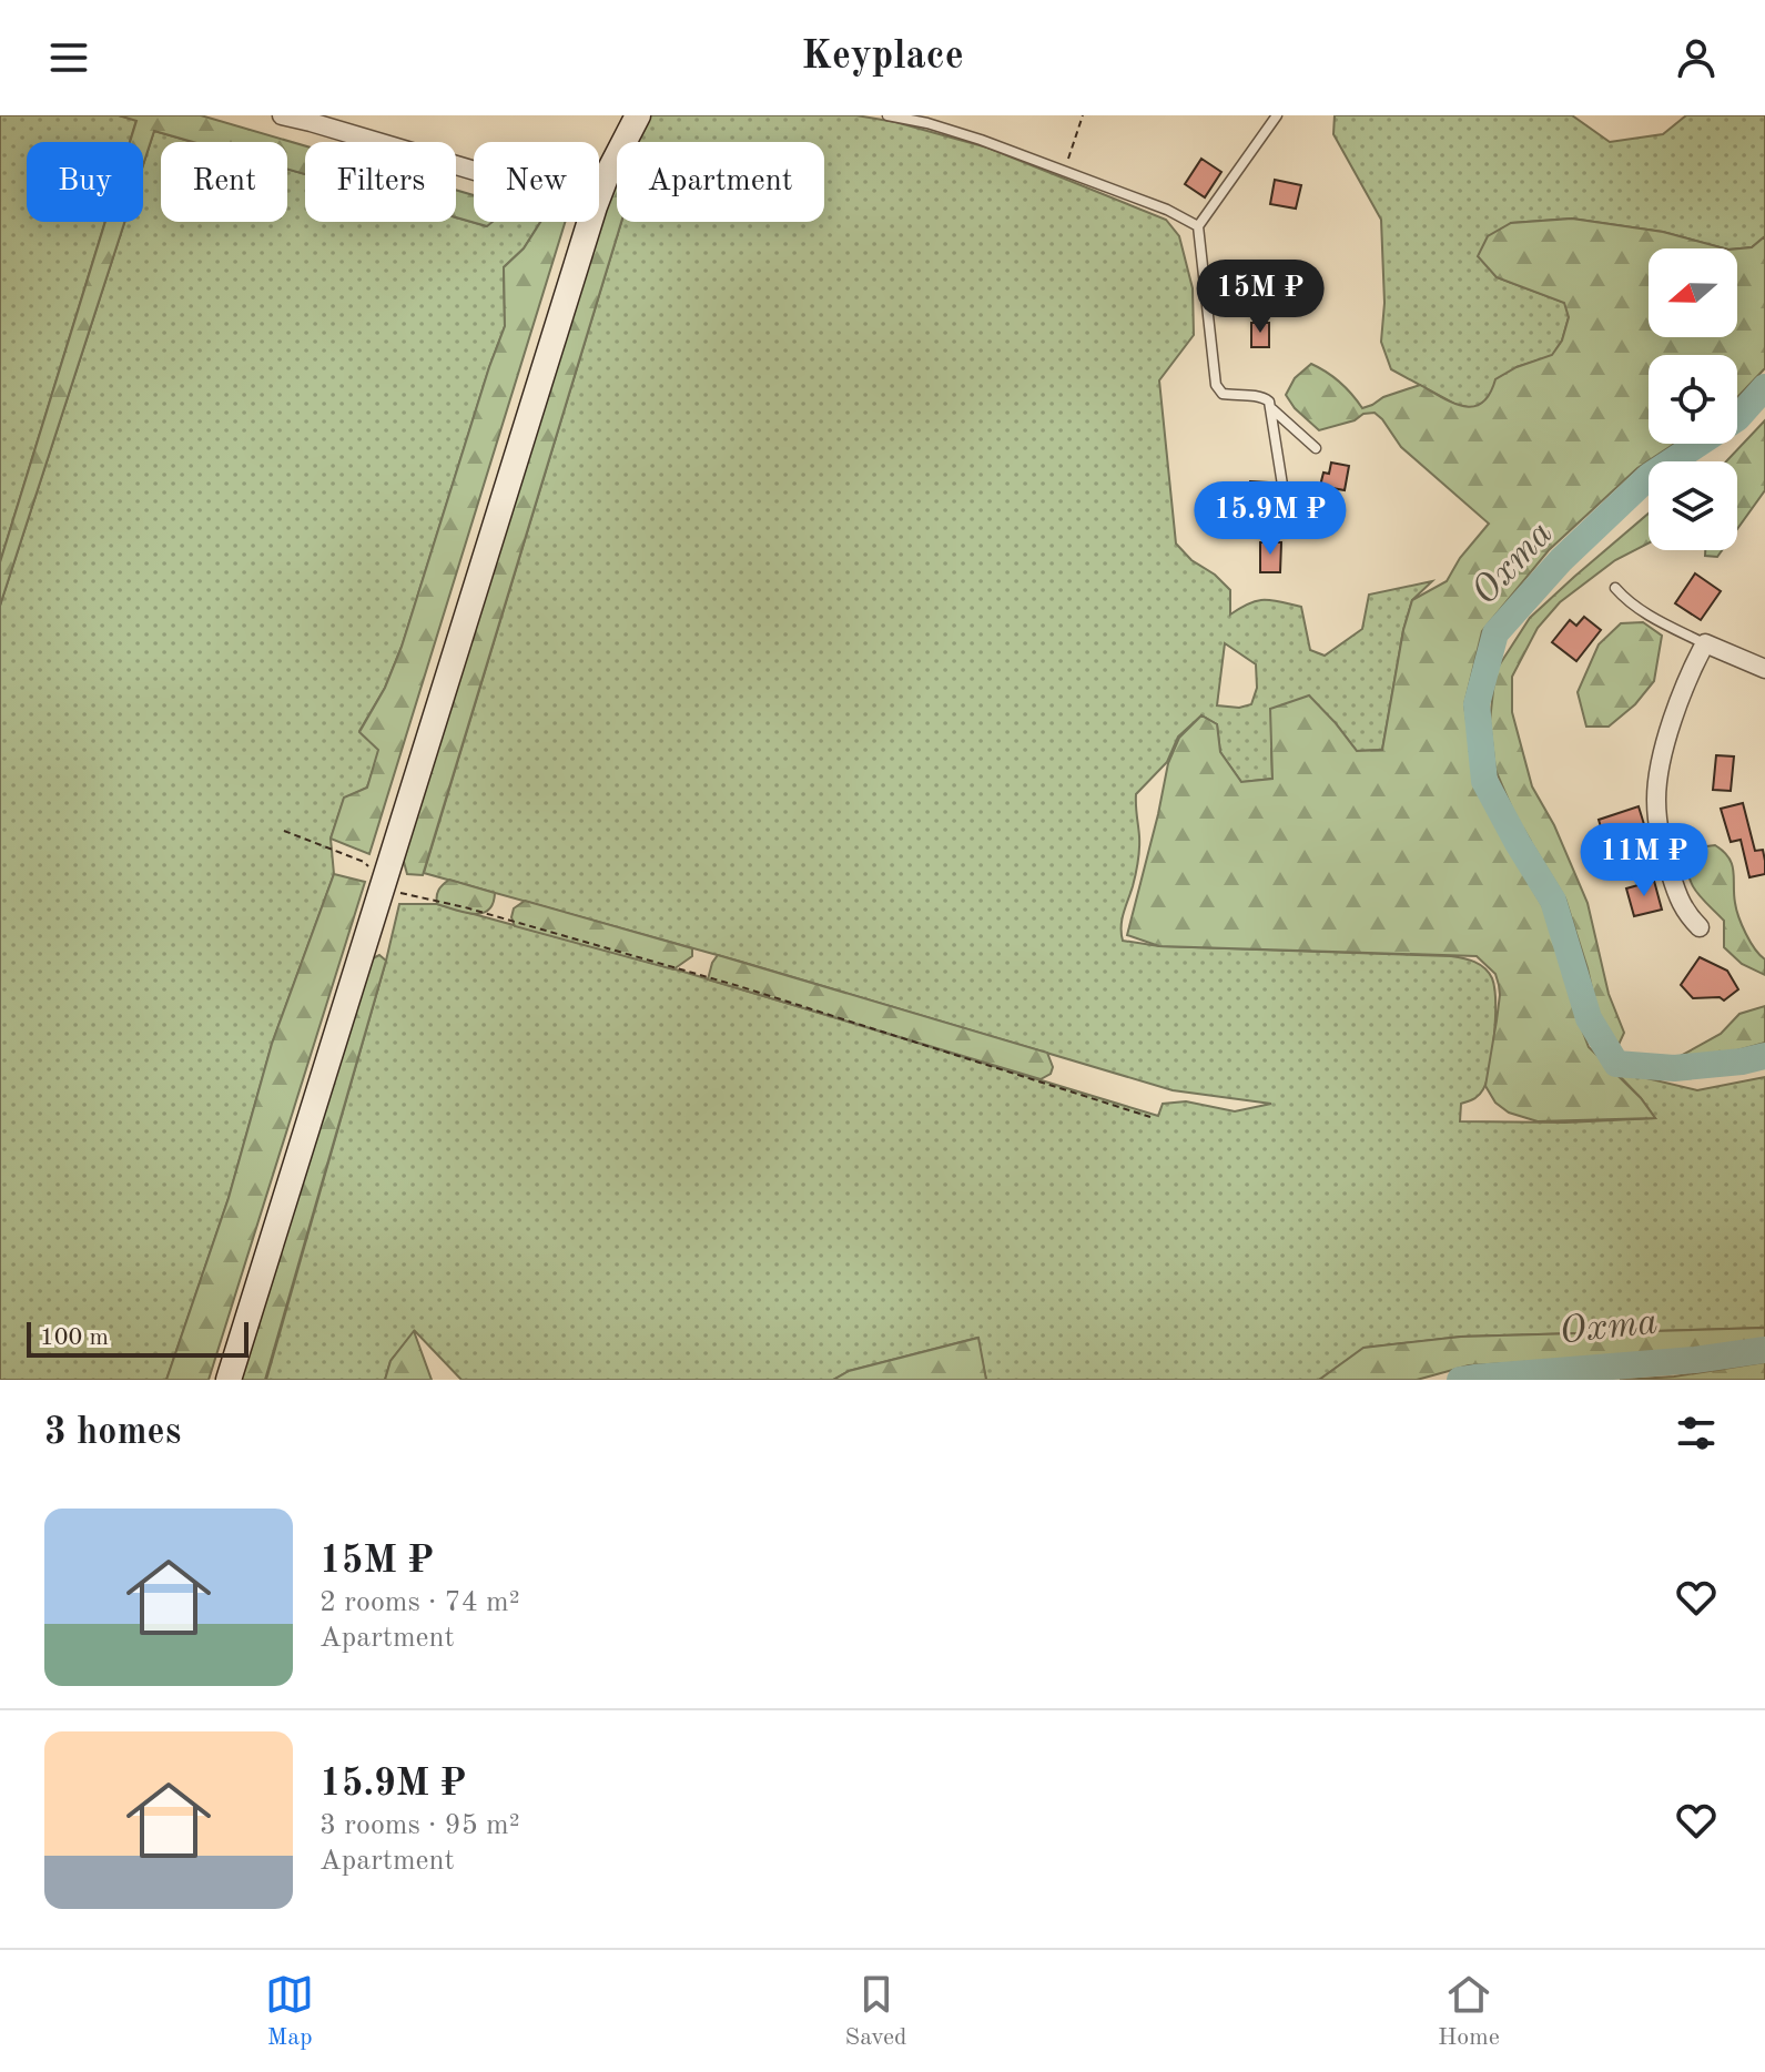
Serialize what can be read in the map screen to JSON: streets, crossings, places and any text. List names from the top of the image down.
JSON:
{
  "water": ["Охта"],
  "scale_bar": "100 m",
  "north": "left",
  "page": {
    "header": "Keyplace",
    "chip": [
      "Buy",
      "Rent",
      "Filters",
      "New",
      "Apartment"
    ],
    "price": ["15M ₽", "15.9M ₽", "11M ₽"],
    "scale": "100 m",
    "heading": "3 homes",
    "list": [
      {
        "name": "15M ₽",
        "note": "2 rooms · 74 m² · Apartment"
      },
      {
        "name": "15.9M ₽",
        "note": "3 rooms · 95 m² · Apartment"
      }
    ],
    "tabs": ["Map", "Saved", "Home"]
  }
}
